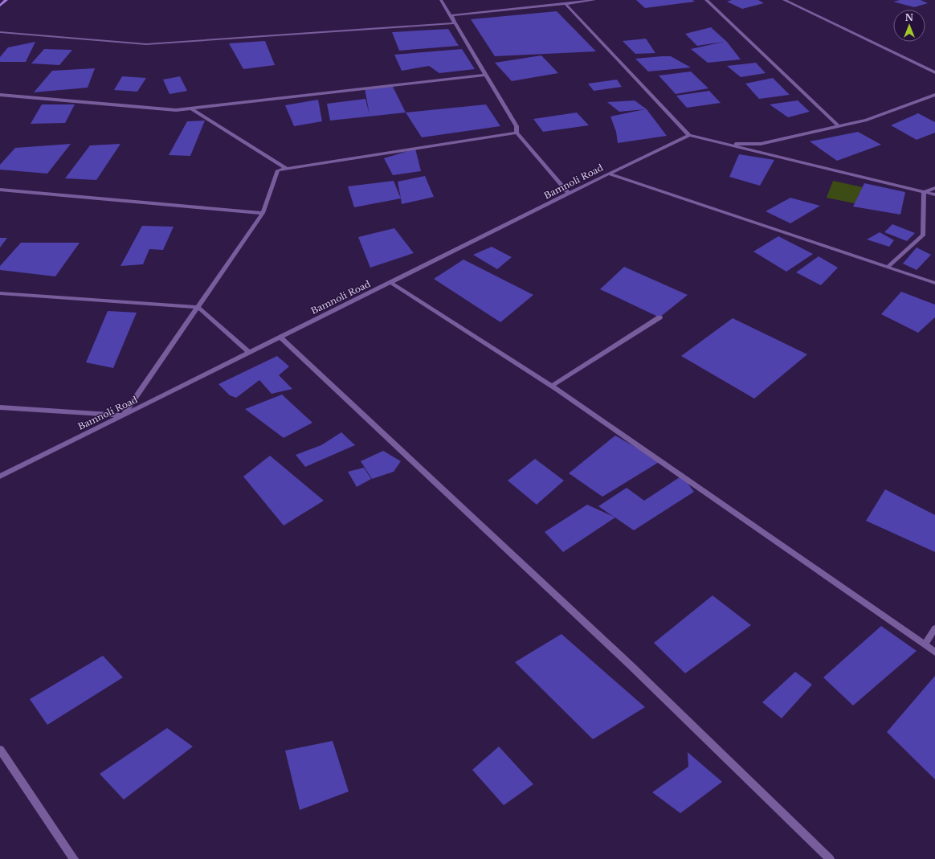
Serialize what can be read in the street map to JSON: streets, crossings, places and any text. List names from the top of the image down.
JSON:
{
  "streets": {
    "street": ["Bamnoli Road"]
  },
  "north": "top"
}
